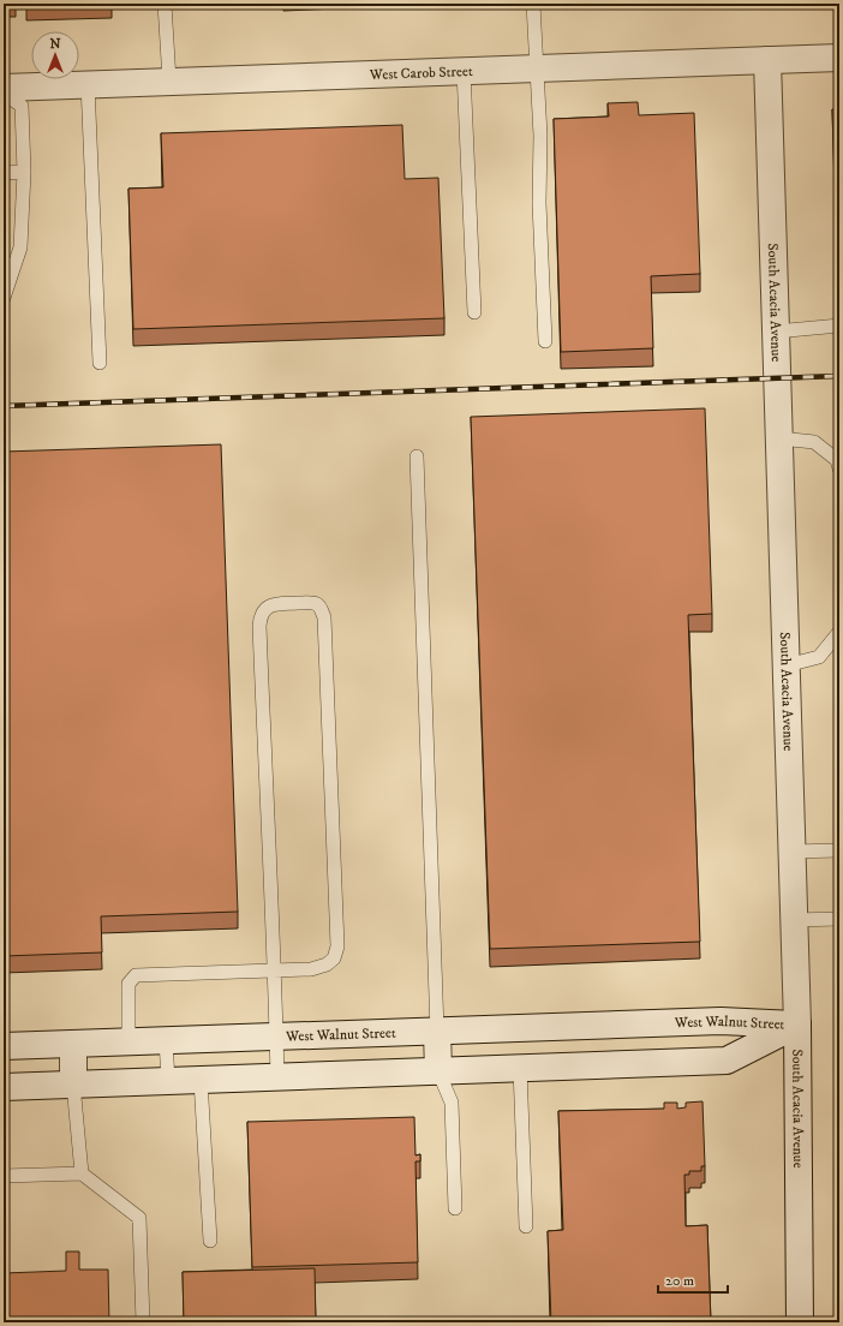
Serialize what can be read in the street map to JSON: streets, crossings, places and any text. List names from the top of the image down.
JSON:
{
  "streets": {
    "street": ["West Carob Street", "South Acacia Avenue", "West Walnut Street"]
  },
  "crossings": [
    ["West Carob Street", "South Acacia Avenue"],
    ["South Acacia Avenue", "West Walnut Street"]
  ],
  "scale_bar": "20 m",
  "north": "top"
}
